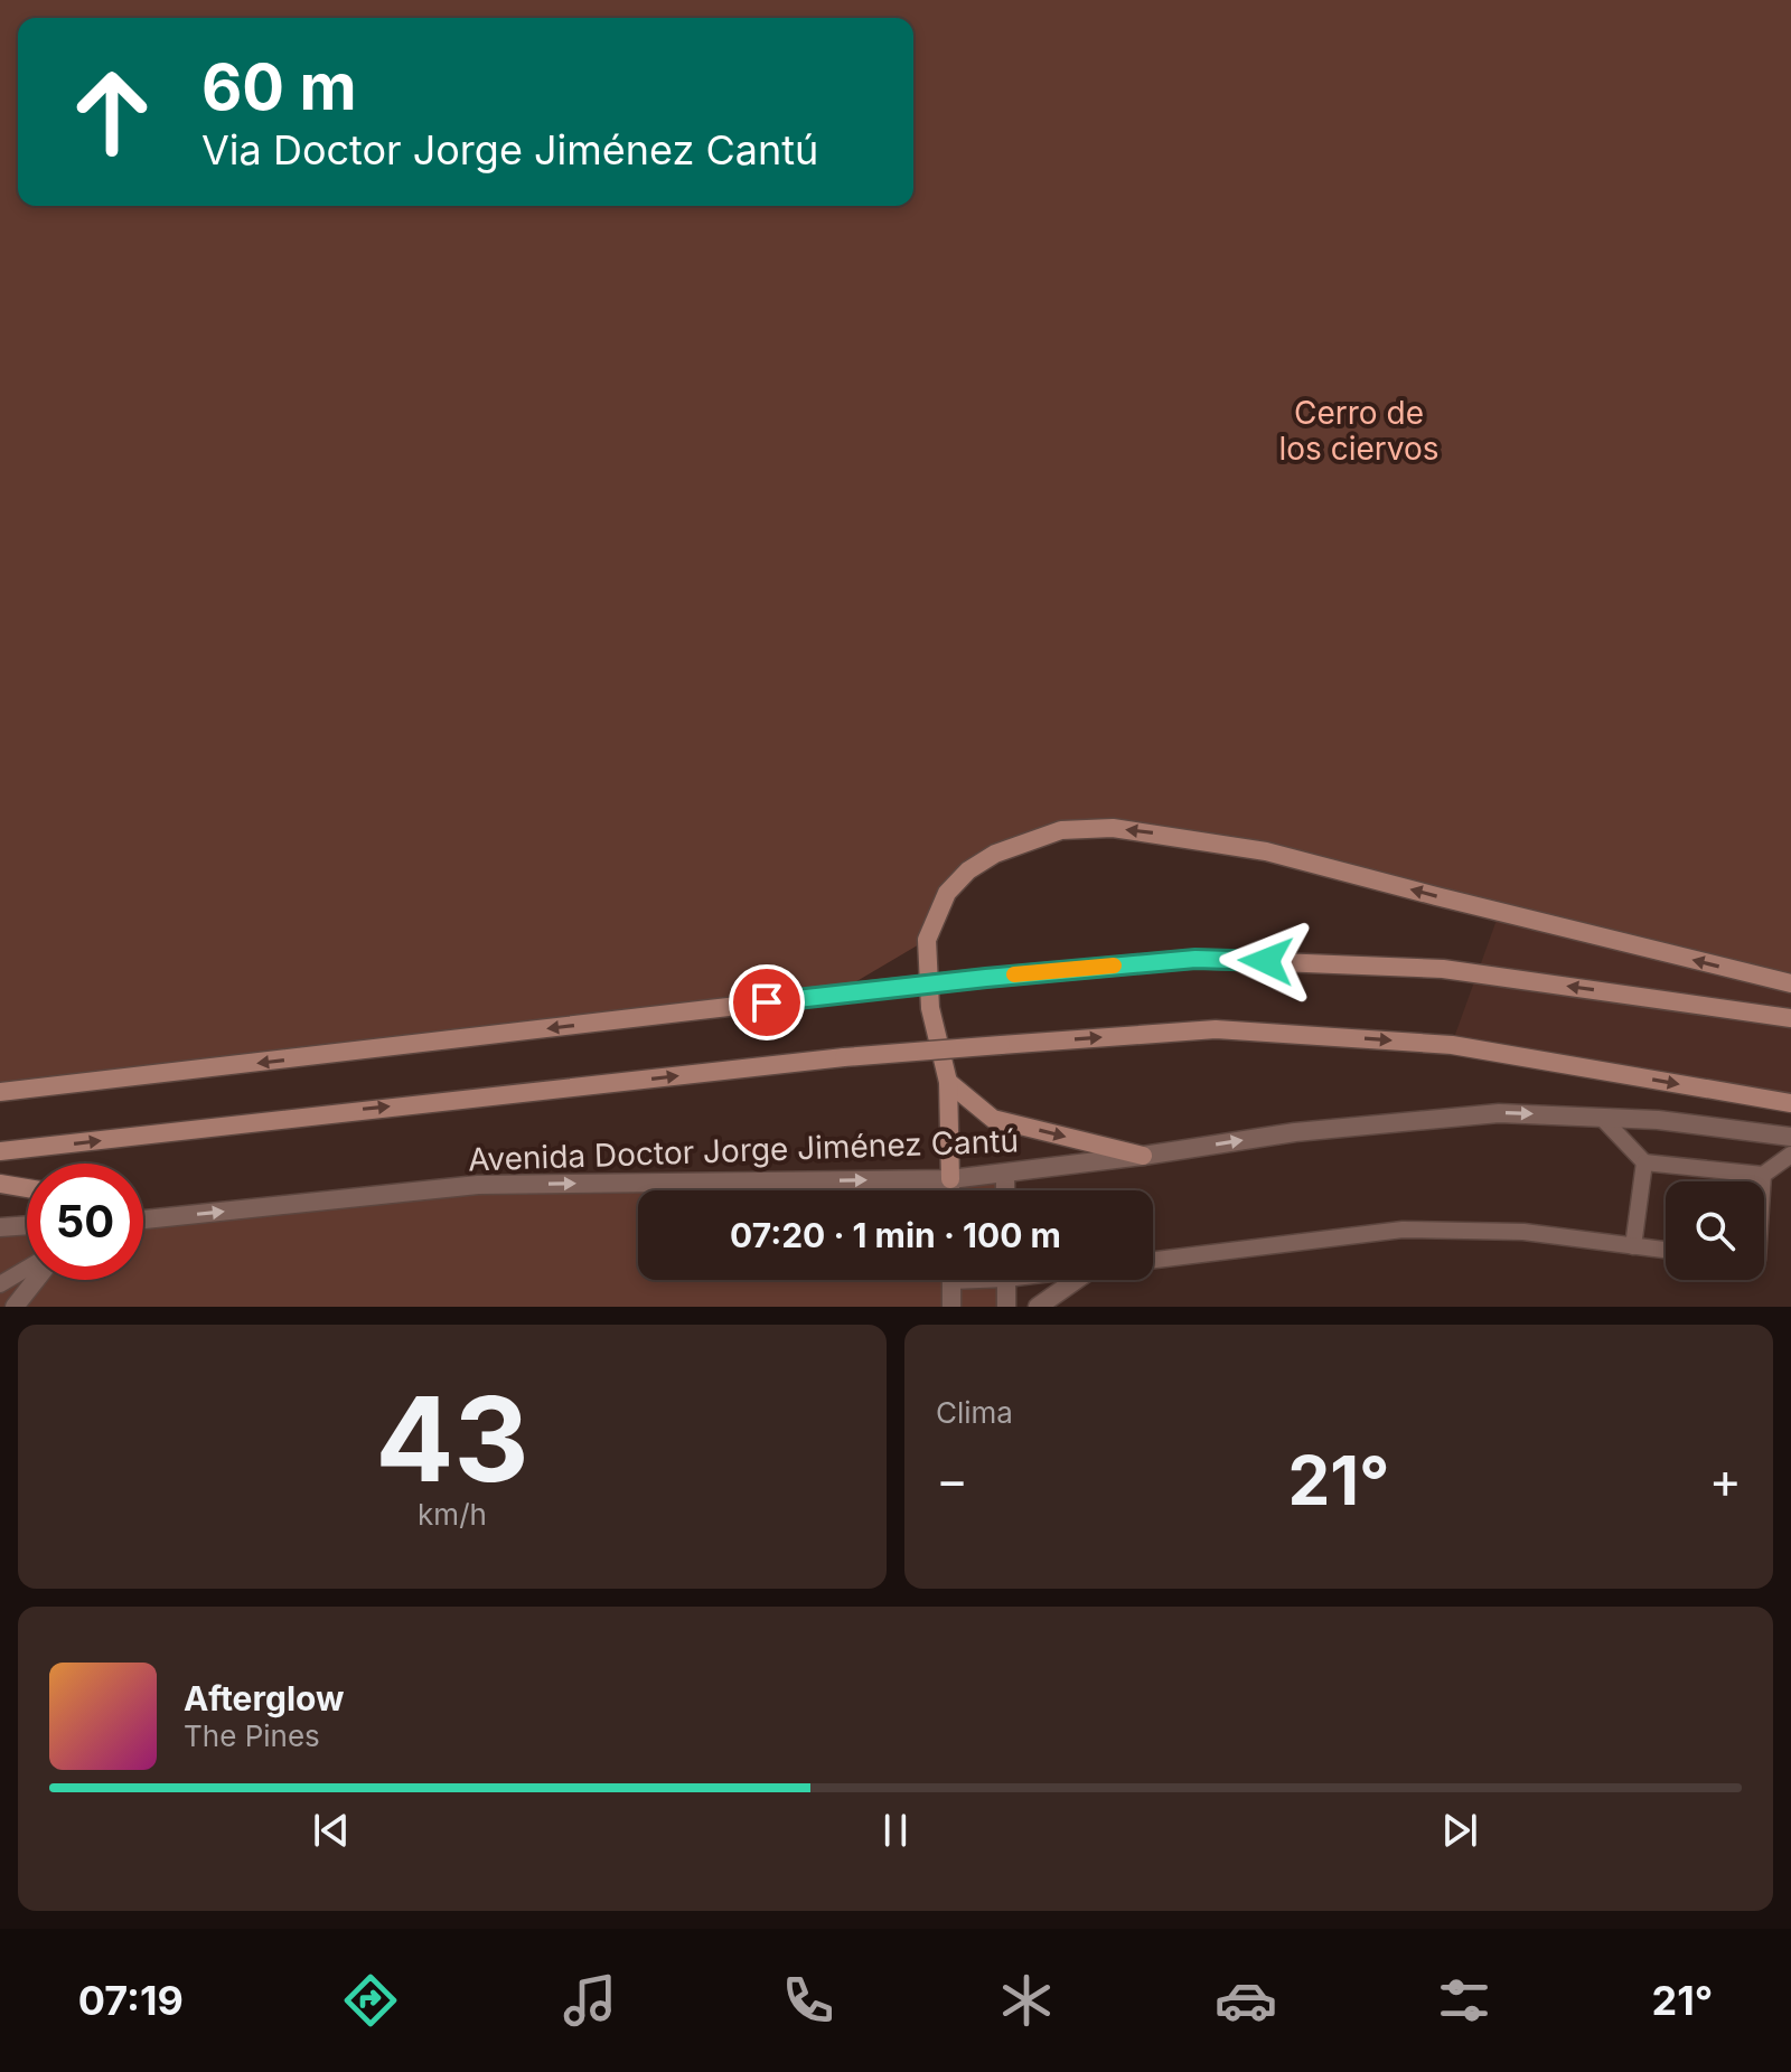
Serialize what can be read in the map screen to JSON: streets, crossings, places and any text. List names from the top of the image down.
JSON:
{
  "streets": {
    "main road": ["Avenida Doctor Jorge Jiménez Cantú"]
  },
  "parks": ["Cerro de los ciervos"],
  "page": {
    "turn": ["60 m", "Via Doctor Jorge Jiménez Cantú"],
    "limit": "50",
    "trip": "07:20 · 1 min · 100 m",
    "tile": [
      ["43", "km/h"],
      "Clima"
    ],
    "heat": ["−", "21°", "+"],
    "song": ["Afterglow", "The Pines"],
    "tabs": ["07:19", "21°"]
  }
}
